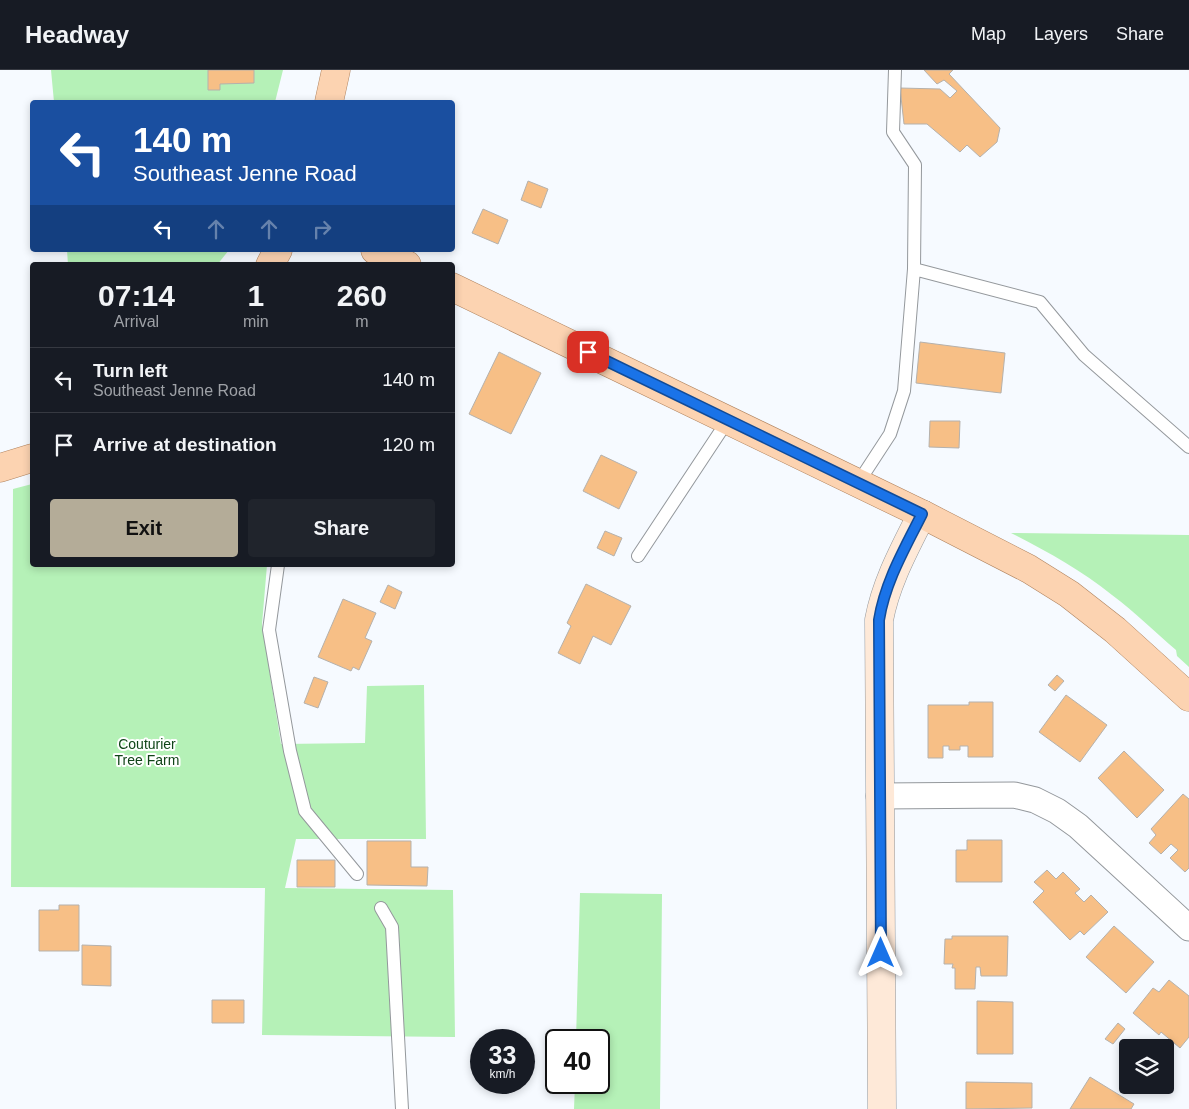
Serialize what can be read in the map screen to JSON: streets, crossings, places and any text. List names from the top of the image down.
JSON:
{
  "parks": ["Couturier Tree Farm"],
  "page": {
    "header": "Headway",
    "nav": ["Map", "Layers", "Share"],
    "turn": ["140 m", "Southeast Jenne Road"],
    "eta": [
      "07:14",
      "Arrival",
      "1",
      "min",
      "260",
      "m"
    ],
    "list": [
      {
        "name": "Turn left",
        "note": "Southeast Jenne Road",
        "value": "140 m"
      },
      {
        "name": "Arrive at destination",
        "value": "120 m"
      }
    ],
    "buttons": ["Exit", "Share"],
    "speed": "33 km/h",
    "limit": "40"
  }
}
